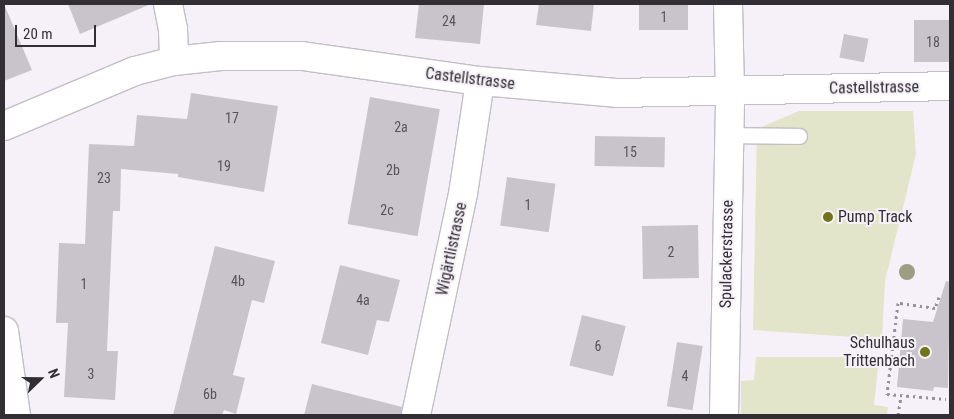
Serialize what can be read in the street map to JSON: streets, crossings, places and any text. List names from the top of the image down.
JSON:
{
  "streets": {
    "street": ["Castellstrasse", "Wigärtlistrasse", "Spulackerstrasse"]
  },
  "crossings": [
    ["Castellstrasse", "Wigärtlistrasse"],
    ["Castellstrasse", "Spulackerstrasse"]
  ],
  "places": ["Pump Track", "Schulhaus Trittenbach"],
  "house_numbers": [
    "1",
    "24",
    "18",
    "17",
    "2a",
    "15",
    "19",
    "2b",
    "23",
    "1",
    "2c",
    "2",
    "4b",
    "1",
    "4a",
    "6",
    "3",
    "4",
    "6b"
  ],
  "scale_bar": "20 m",
  "north": "right"
}
